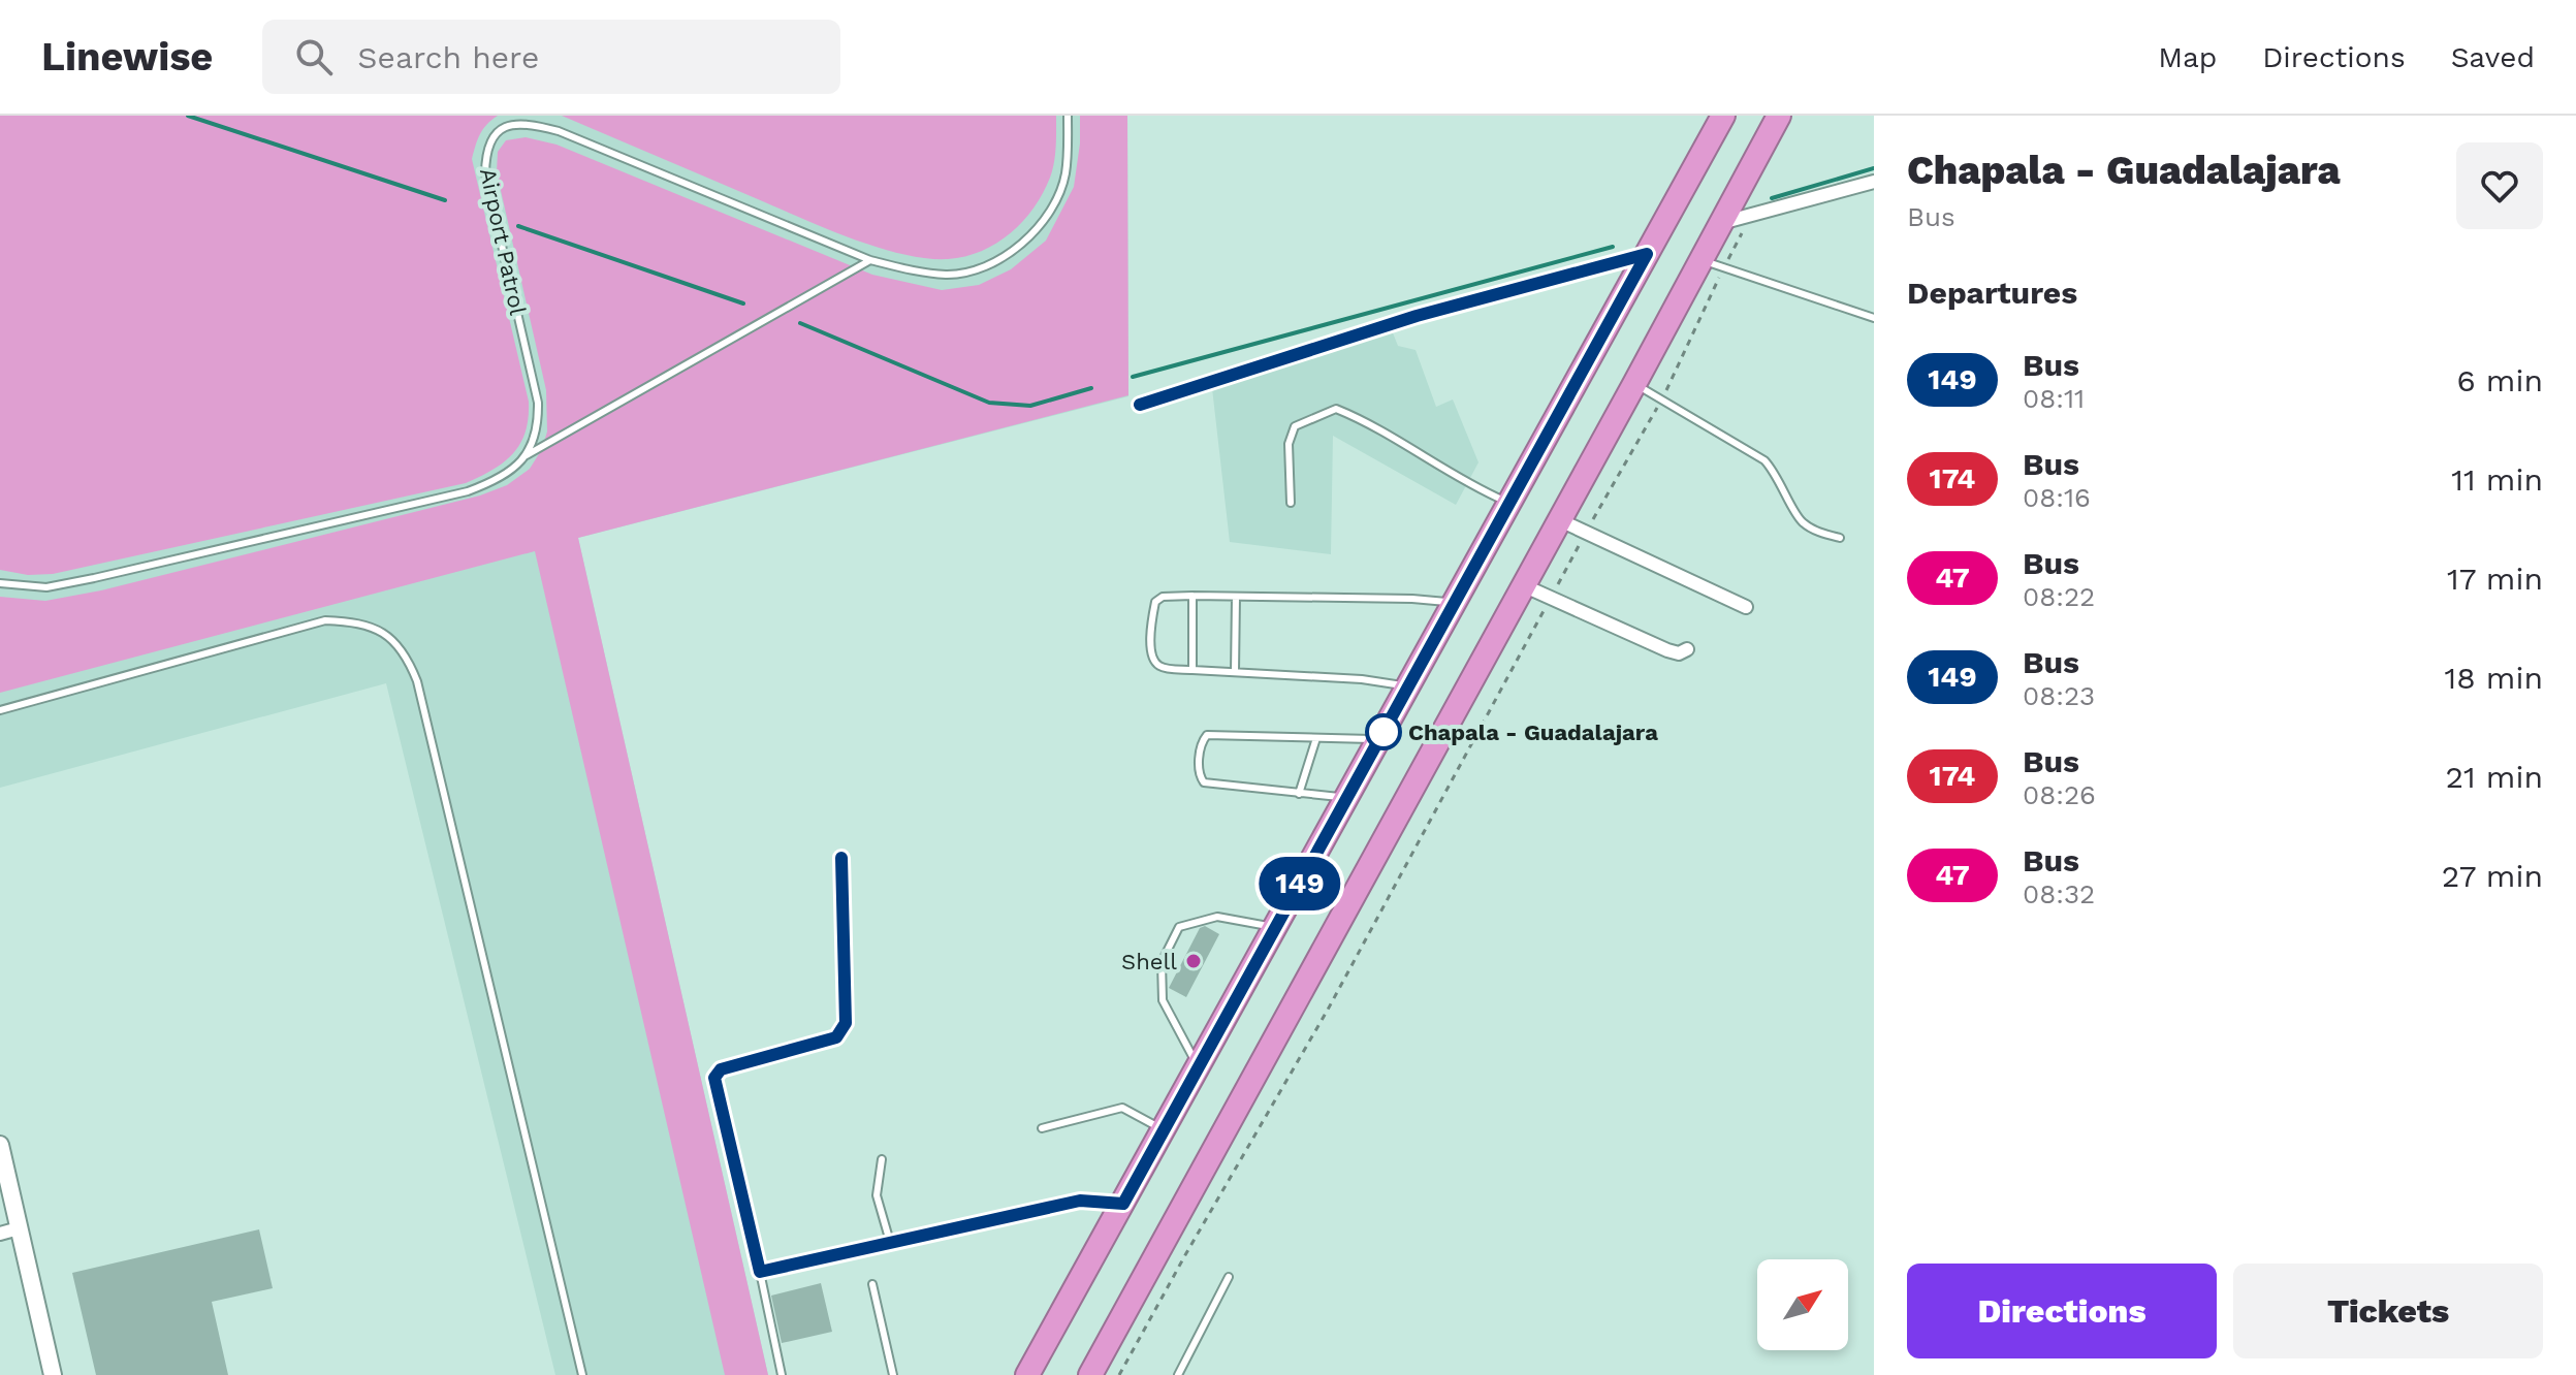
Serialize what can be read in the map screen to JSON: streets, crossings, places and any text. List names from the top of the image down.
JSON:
{
  "streets": {
    "lane": ["Airport Patrol"]
  },
  "places": ["Chapala - Guadalajara", "Shell"],
  "lines": ["bus line 149"],
  "north": "top right",
  "page": {
    "header": "Linewise",
    "search": "Search here",
    "nav": ["Map", "Directions", "Saved"],
    "on_map": "149",
    "heading": [
      ["Chapala - Guadalajara", "Bus"],
      "Departures"
    ],
    "list": [
      {
        "mark": "149",
        "name": "Bus",
        "note": "08:11",
        "value": "6 min"
      },
      {
        "mark": "174",
        "name": "Bus",
        "note": "08:16",
        "value": "11 min"
      },
      {
        "mark": "47",
        "name": "Bus",
        "note": "08:22",
        "value": "17 min"
      },
      {
        "mark": "149",
        "name": "Bus",
        "note": "08:23",
        "value": "18 min"
      },
      {
        "mark": "174",
        "name": "Bus",
        "note": "08:26",
        "value": "21 min"
      },
      {
        "mark": "47",
        "name": "Bus",
        "note": "08:32",
        "value": "27 min"
      }
    ],
    "buttons": ["Directions", "Tickets"]
  }
}
